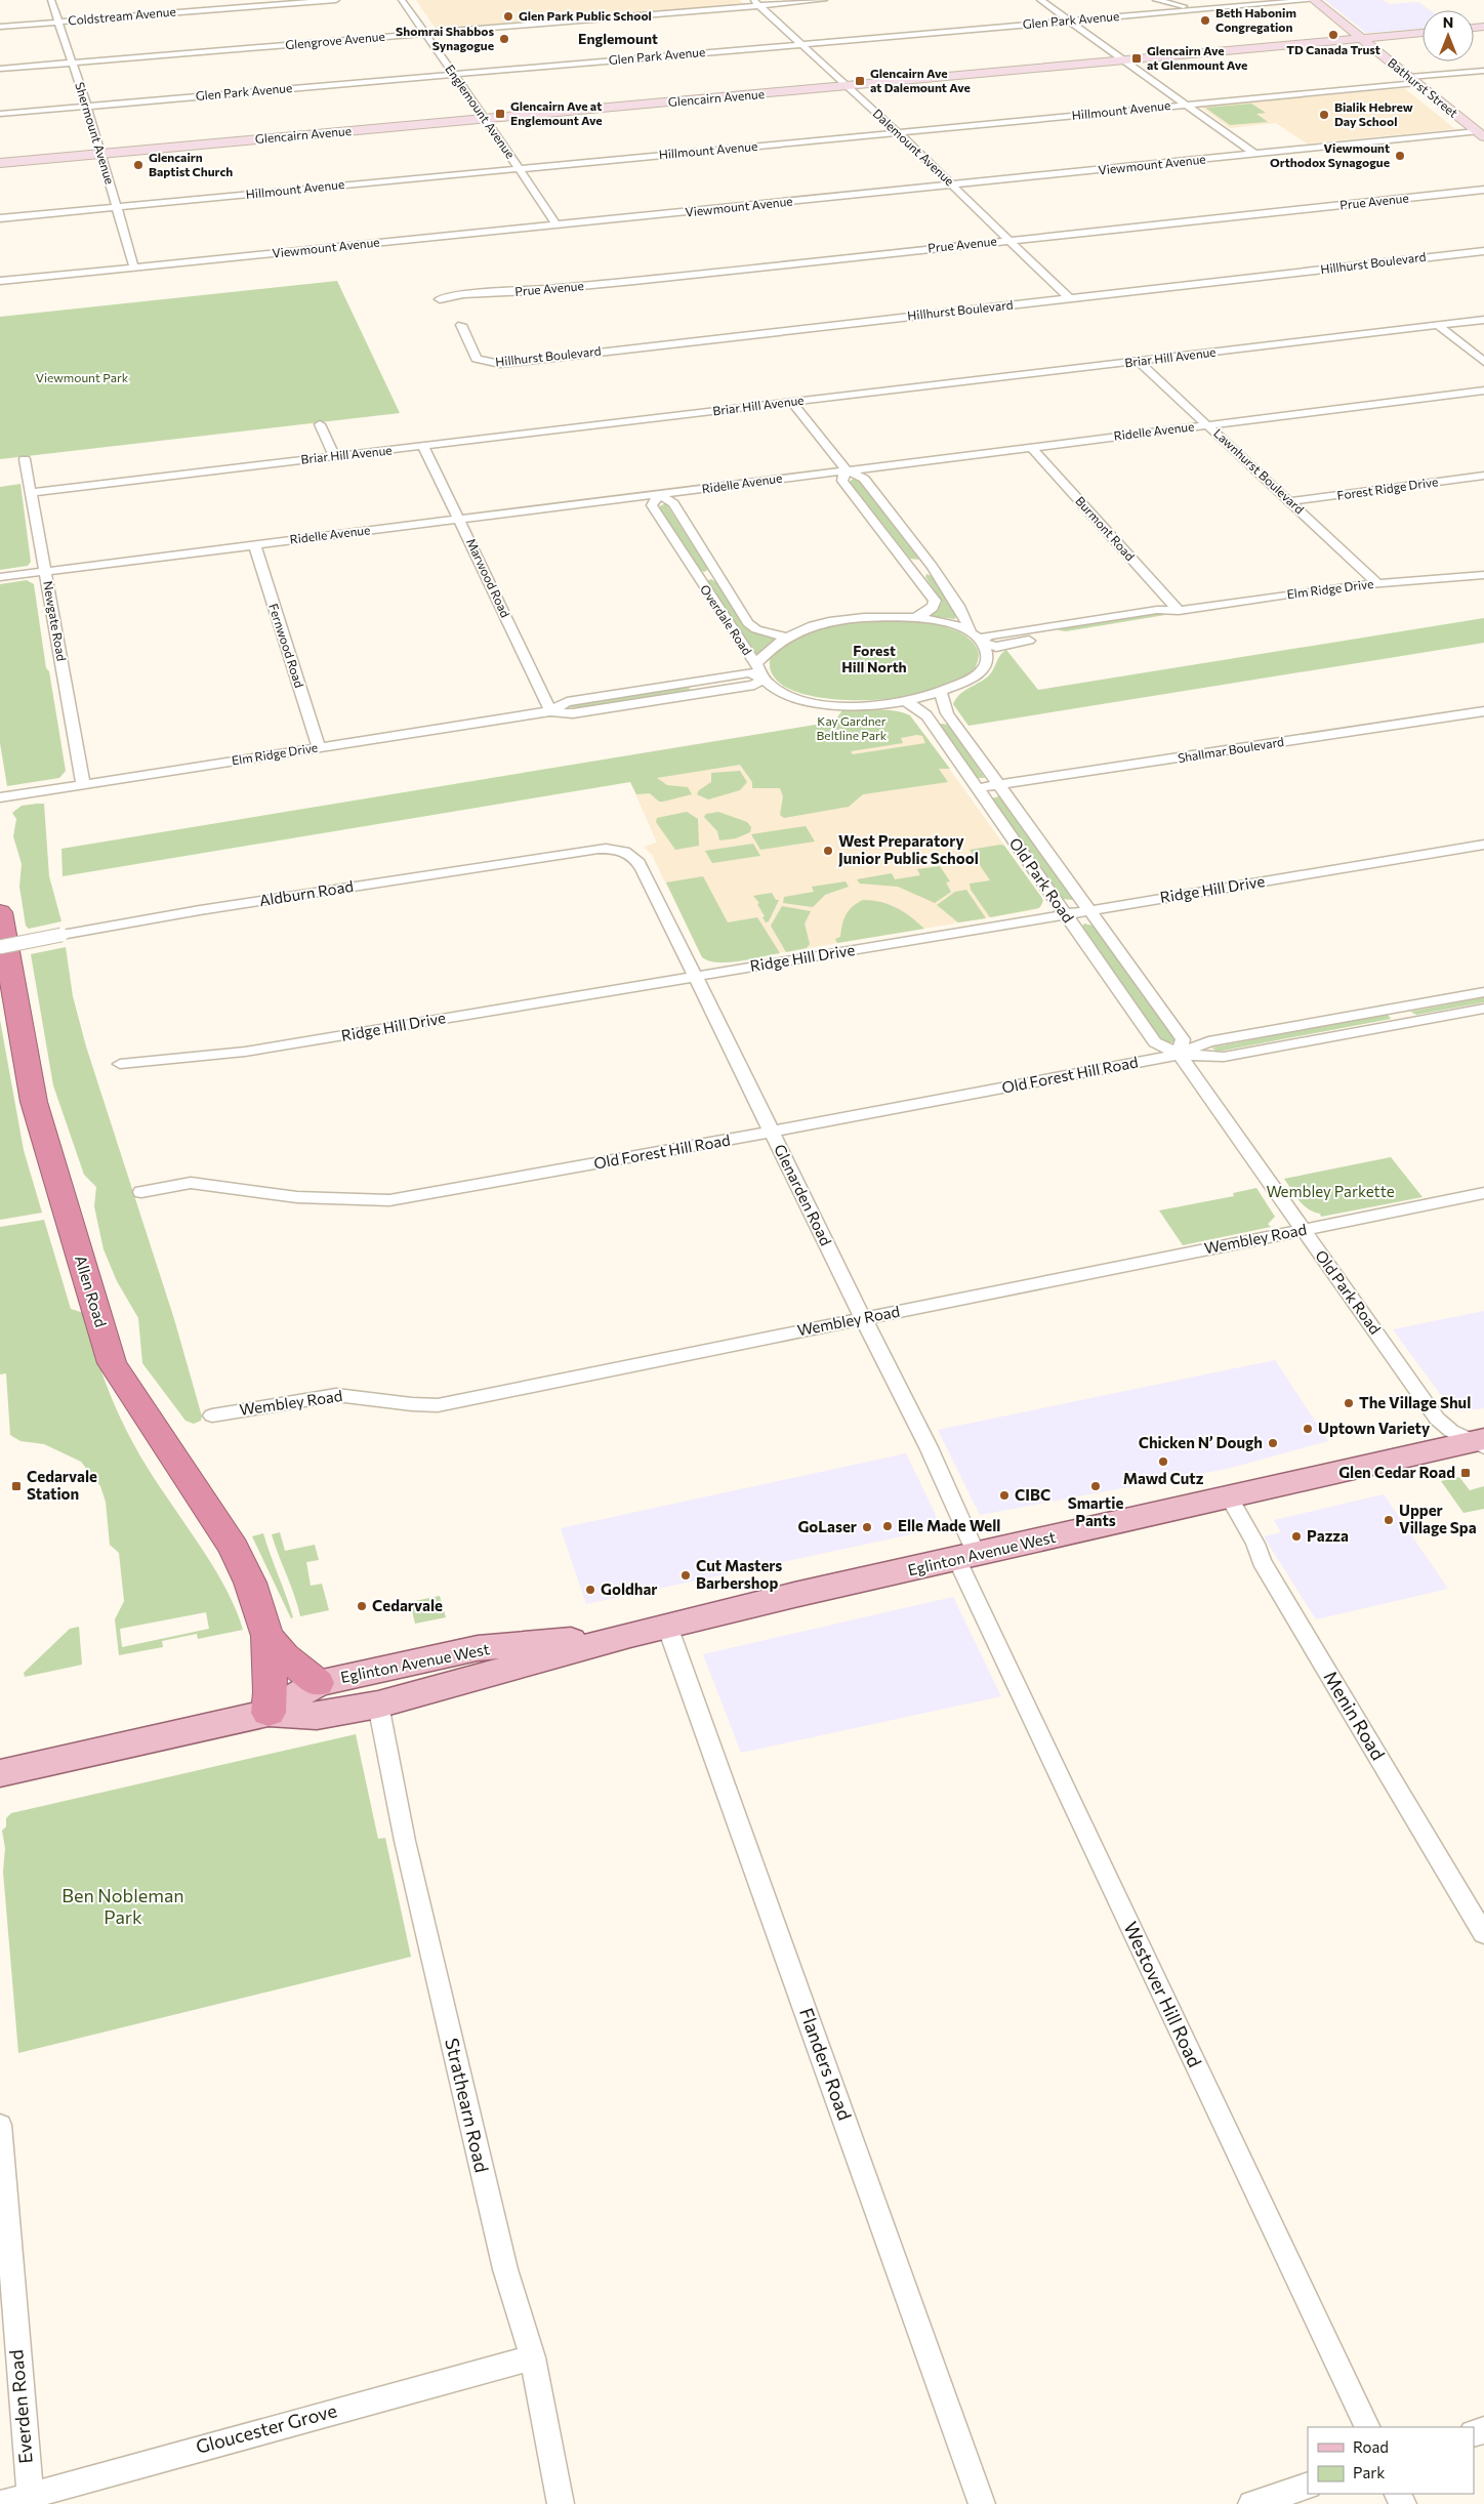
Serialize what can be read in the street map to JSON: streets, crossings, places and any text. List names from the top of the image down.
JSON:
{
  "streets": {
    "highway": ["Allen Road"],
    "main road": ["Bathurst Street", "Eglinton Avenue West"],
    "street": [
      "Coldstream Avenue",
      "Glen Park Avenue",
      "Glengrove Avenue",
      "Glencairn Avenue",
      "Hillmount Avenue",
      "Englemount Avenue",
      "Shermount Avenue",
      "Dalemount Avenue",
      "Viewmount Avenue",
      "Prue Avenue",
      "Hillhurst Boulevard",
      "Briar Hill Avenue",
      "Ridelle Avenue",
      "Lawnhurst Boulevard",
      "Forest Ridge Drive",
      "Burmont Road",
      "Marwood Road",
      "Elm Ridge Drive",
      "Overdale Road",
      "Newgate Road",
      "Fernwood Road",
      "Shallmar Boulevard",
      "Old Park Road",
      "Ridge Hill Drive",
      "Aldburn Road",
      "Old Forest Hill Road",
      "Glenarden Road",
      "Wembley Road",
      "Menin Road",
      "Westover Hill Road",
      "Flanders Road",
      "Strathearn Road",
      "Everden Road",
      "Gloucester Grove"
    ]
  },
  "crossings": [
    ["Coldstream Avenue", "Shermount Avenue"],
    ["Glen Park Avenue", "Bathurst Street"],
    ["Glen Park Avenue", "Englemount Avenue"],
    ["Glen Park Avenue", "Shermount Avenue"],
    ["Glen Park Avenue", "Dalemount Avenue"],
    ["Glengrove Avenue", "Englemount Avenue"],
    ["Glengrove Avenue", "Shermount Avenue"],
    ["Glengrove Avenue", "Dalemount Avenue"],
    ["Bathurst Street", "Glencairn Avenue"],
    ["Bathurst Street", "Hillmount Avenue"],
    ["Bathurst Street", "Viewmount Avenue"],
    ["Glencairn Avenue", "Englemount Avenue"],
    ["Glencairn Avenue", "Shermount Avenue"],
    ["Glencairn Avenue", "Dalemount Avenue"],
    ["Hillmount Avenue", "Englemount Avenue"],
    ["Hillmount Avenue", "Shermount Avenue"],
    ["Hillmount Avenue", "Dalemount Avenue"],
    ["Englemount Avenue", "Viewmount Avenue"],
    ["Shermount Avenue", "Viewmount Avenue"],
    ["Dalemount Avenue", "Viewmount Avenue"],
    ["Dalemount Avenue", "Prue Avenue"],
    ["Dalemount Avenue", "Hillhurst Boulevard"],
    ["Briar Hill Avenue", "Lawnhurst Boulevard"],
    ["Briar Hill Avenue", "Marwood Road"],
    ["Briar Hill Avenue", "Newgate Road"],
    ["Ridelle Avenue", "Lawnhurst Boulevard"],
    ["Ridelle Avenue", "Burmont Road"],
    ["Ridelle Avenue", "Marwood Road"],
    ["Ridelle Avenue", "Overdale Road"],
    ["Ridelle Avenue", "Newgate Road"],
    ["Ridelle Avenue", "Fernwood Road"],
    ["Lawnhurst Boulevard", "Forest Ridge Drive"],
    ["Lawnhurst Boulevard", "Elm Ridge Drive"],
    ["Burmont Road", "Elm Ridge Drive"],
    ["Marwood Road", "Elm Ridge Drive"],
    ["Elm Ridge Drive", "Overdale Road"],
    ["Elm Ridge Drive", "Newgate Road"],
    ["Elm Ridge Drive", "Fernwood Road"],
    ["Shallmar Boulevard", "Old Park Road"],
    ["Old Park Road", "Ridge Hill Drive"],
    ["Old Park Road", "Old Forest Hill Road"],
    ["Old Park Road", "Wembley Road"],
    ["Old Park Road", "Eglinton Avenue West"],
    ["Ridge Hill Drive", "Glenarden Road"],
    ["Aldburn Road", "Glenarden Road"],
    ["Old Forest Hill Road", "Glenarden Road"],
    ["Glenarden Road", "Wembley Road"],
    ["Glenarden Road", "Eglinton Avenue West"],
    ["Glenarden Road", "Westover Hill Road"],
    ["Eglinton Avenue West", "Menin Road"],
    ["Eglinton Avenue West", "Westover Hill Road"],
    ["Eglinton Avenue West", "Flanders Road"],
    ["Eglinton Avenue West", "Strathearn Road"],
    ["Strathearn Road", "Gloucester Grove"],
    ["Everden Road", "Gloucester Grove"]
  ],
  "districts": ["Englemount", "Forest Hill North"],
  "parks": [
    "Viewmount Park",
    "Kay Gardner Beltline Park",
    "Wembley Parkette",
    "Ben Nobleman Park"
  ],
  "places": {
    "other": [
      "Glen Park Public School",
      "Beth Habonim Congregation",
      "TD Canada Trust",
      "Shomrai Shabbos Synagogue",
      "Bialik Hebrew Day School",
      "Viewmount Orthodox Synagogue",
      "Glencairn Baptist Church",
      "West Preparatory Junior Public School",
      "The Village Shul",
      "Uptown Variety",
      "Chicken N’ Dough",
      "Mawd Cutz",
      "Smartie Pants",
      "CIBC",
      "Upper Village Spa",
      "Elle Made Well",
      "GoLaser",
      "Pazza",
      "Cut Masters Barbershop",
      "Goldhar",
      "Cedarvale"
    ],
    "transit": [
      "Glencairn Ave at Glenmount Ave",
      "Glencairn Ave at Dalemount Ave",
      "Glencairn Ave at Englemount Ave",
      "Glen Cedar Road",
      "Cedarvale Station"
    ]
  },
  "legend": ["Road", "Park"],
  "north": "top"
}
